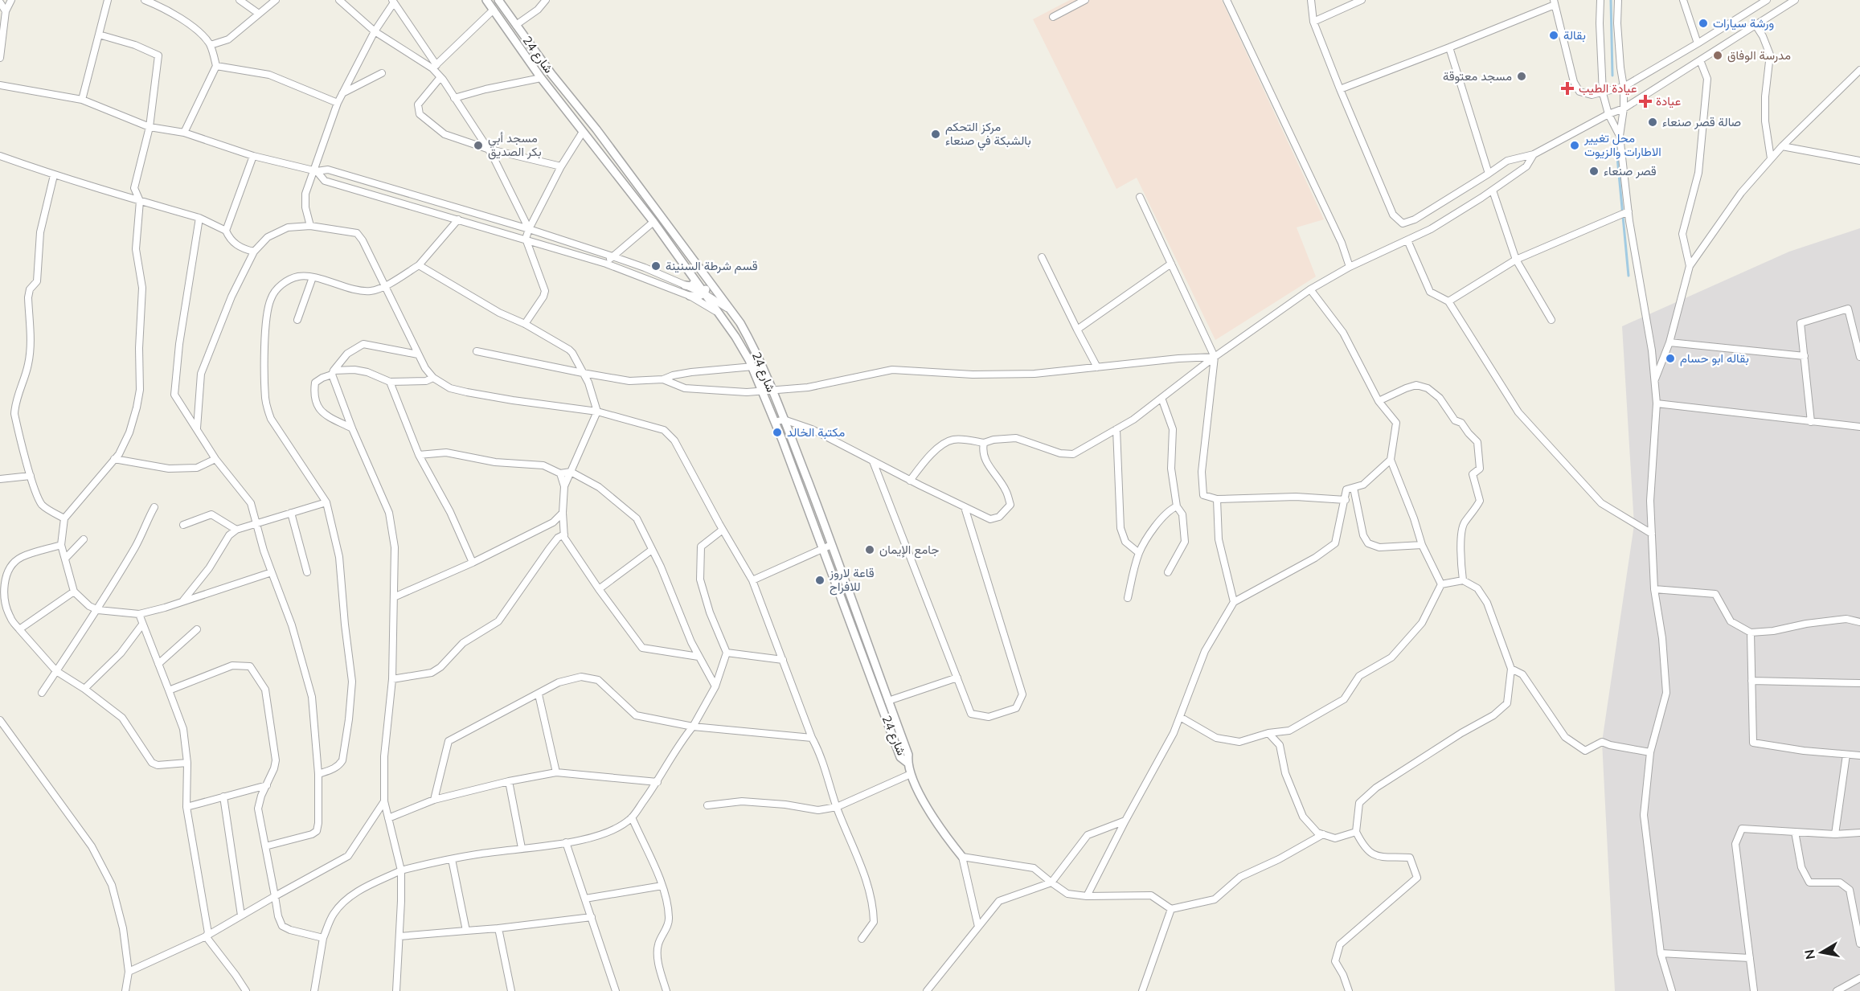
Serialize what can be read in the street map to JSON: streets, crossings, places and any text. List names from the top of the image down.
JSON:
{
  "streets": {
    "street": ["شارع 24"]
  },
  "places": {
    "other": [
      "ورشة سيارات",
      "بقالة",
      "مدرسة الوفاق",
      "مسجد معتوقة",
      "صالة قصر صنعاء",
      "مركز التحكم بالشبكة في صنعاء",
      "مسجد أبي بكر الصديق",
      "محل تغيير الاطارات والزيوت",
      "قصر صنعاء",
      "قسم شرطة السنينة",
      "بقاله ابو حسام",
      "مكتبة الخالد",
      "جامع الإيمان",
      "قاعة لاروز للافراح"
    ],
    "health": ["عيادة الطيب", "عيادة"]
  },
  "north": "left"
}
